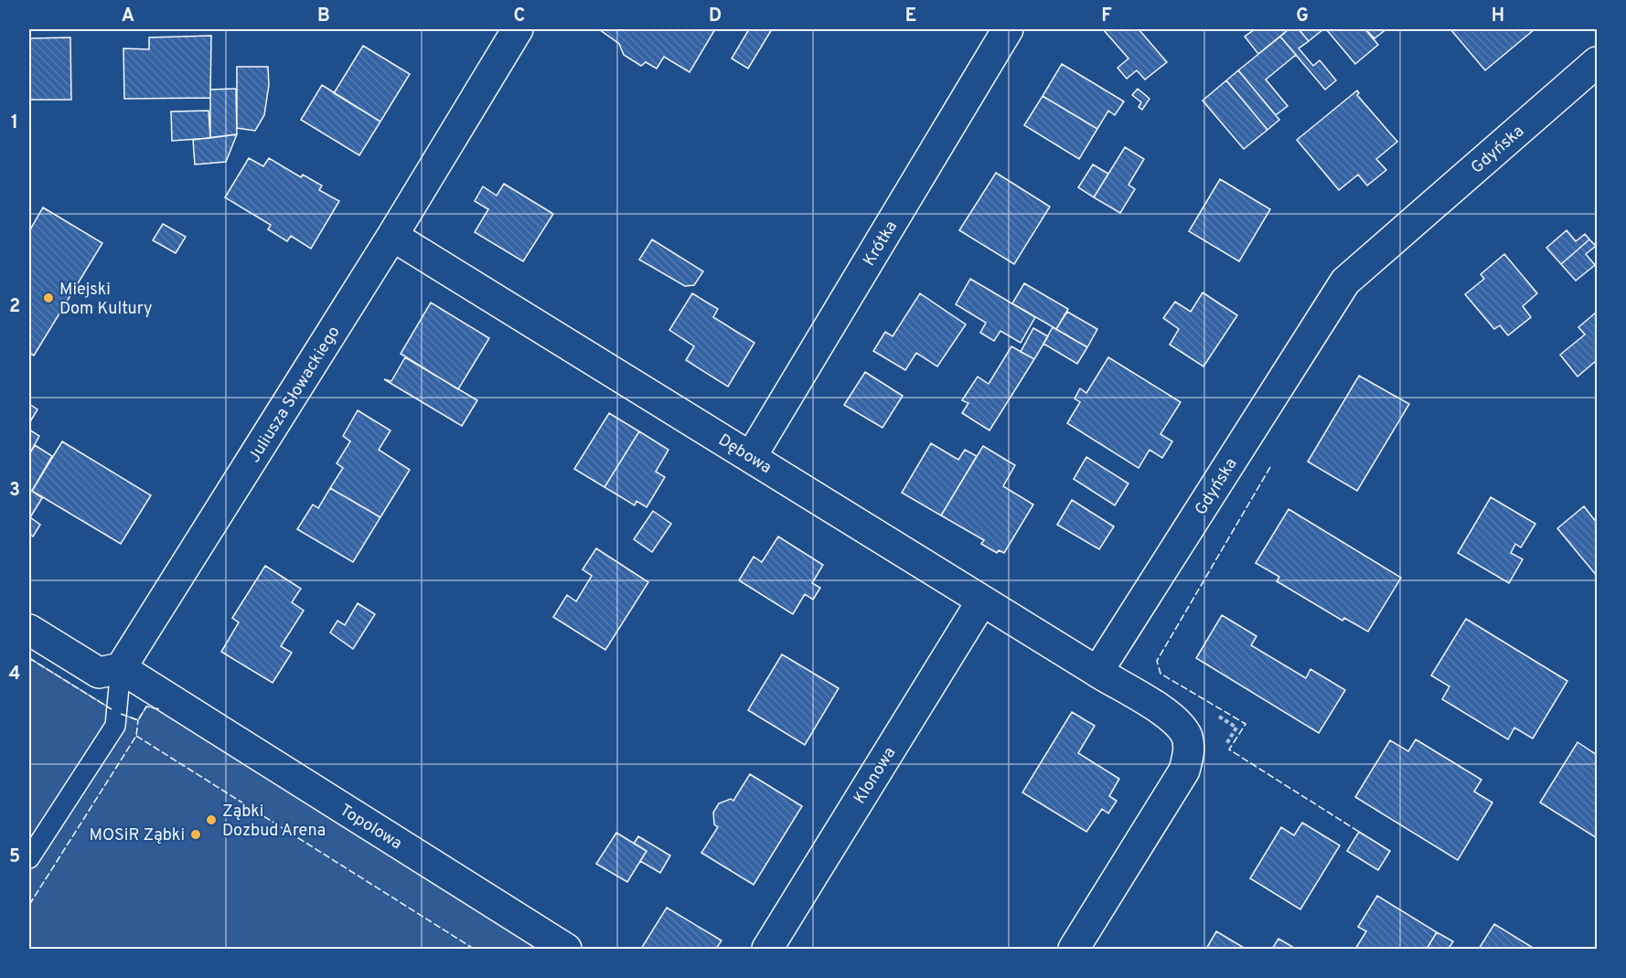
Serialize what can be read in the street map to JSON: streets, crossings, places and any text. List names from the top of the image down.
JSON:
{
  "streets": {
    "street": [
      "Gdyńska",
      "Krótka",
      "Juliusza Słowackiego",
      "Dębowa",
      "Klonowa",
      "Topolowa"
    ]
  },
  "crossings": [
    ["Gdyńska", "Dębowa"],
    ["Krótka", "Dębowa"],
    ["Juliusza Słowackiego", "Dębowa"],
    ["Juliusza Słowackiego", "Topolowa"],
    ["Dębowa", "Klonowa"]
  ],
  "places": ["Miejski Dom Kultury", "Ząbki Dozbud Arena", "MOSiR Ząbki"],
  "grid": {
    "columns": [
      "A",
      "B",
      "C",
      "D",
      "E",
      "F",
      "G",
      "H"
    ],
    "rows": [
      "1",
      "2",
      "3",
      "4",
      "5"
    ]
  }
}
